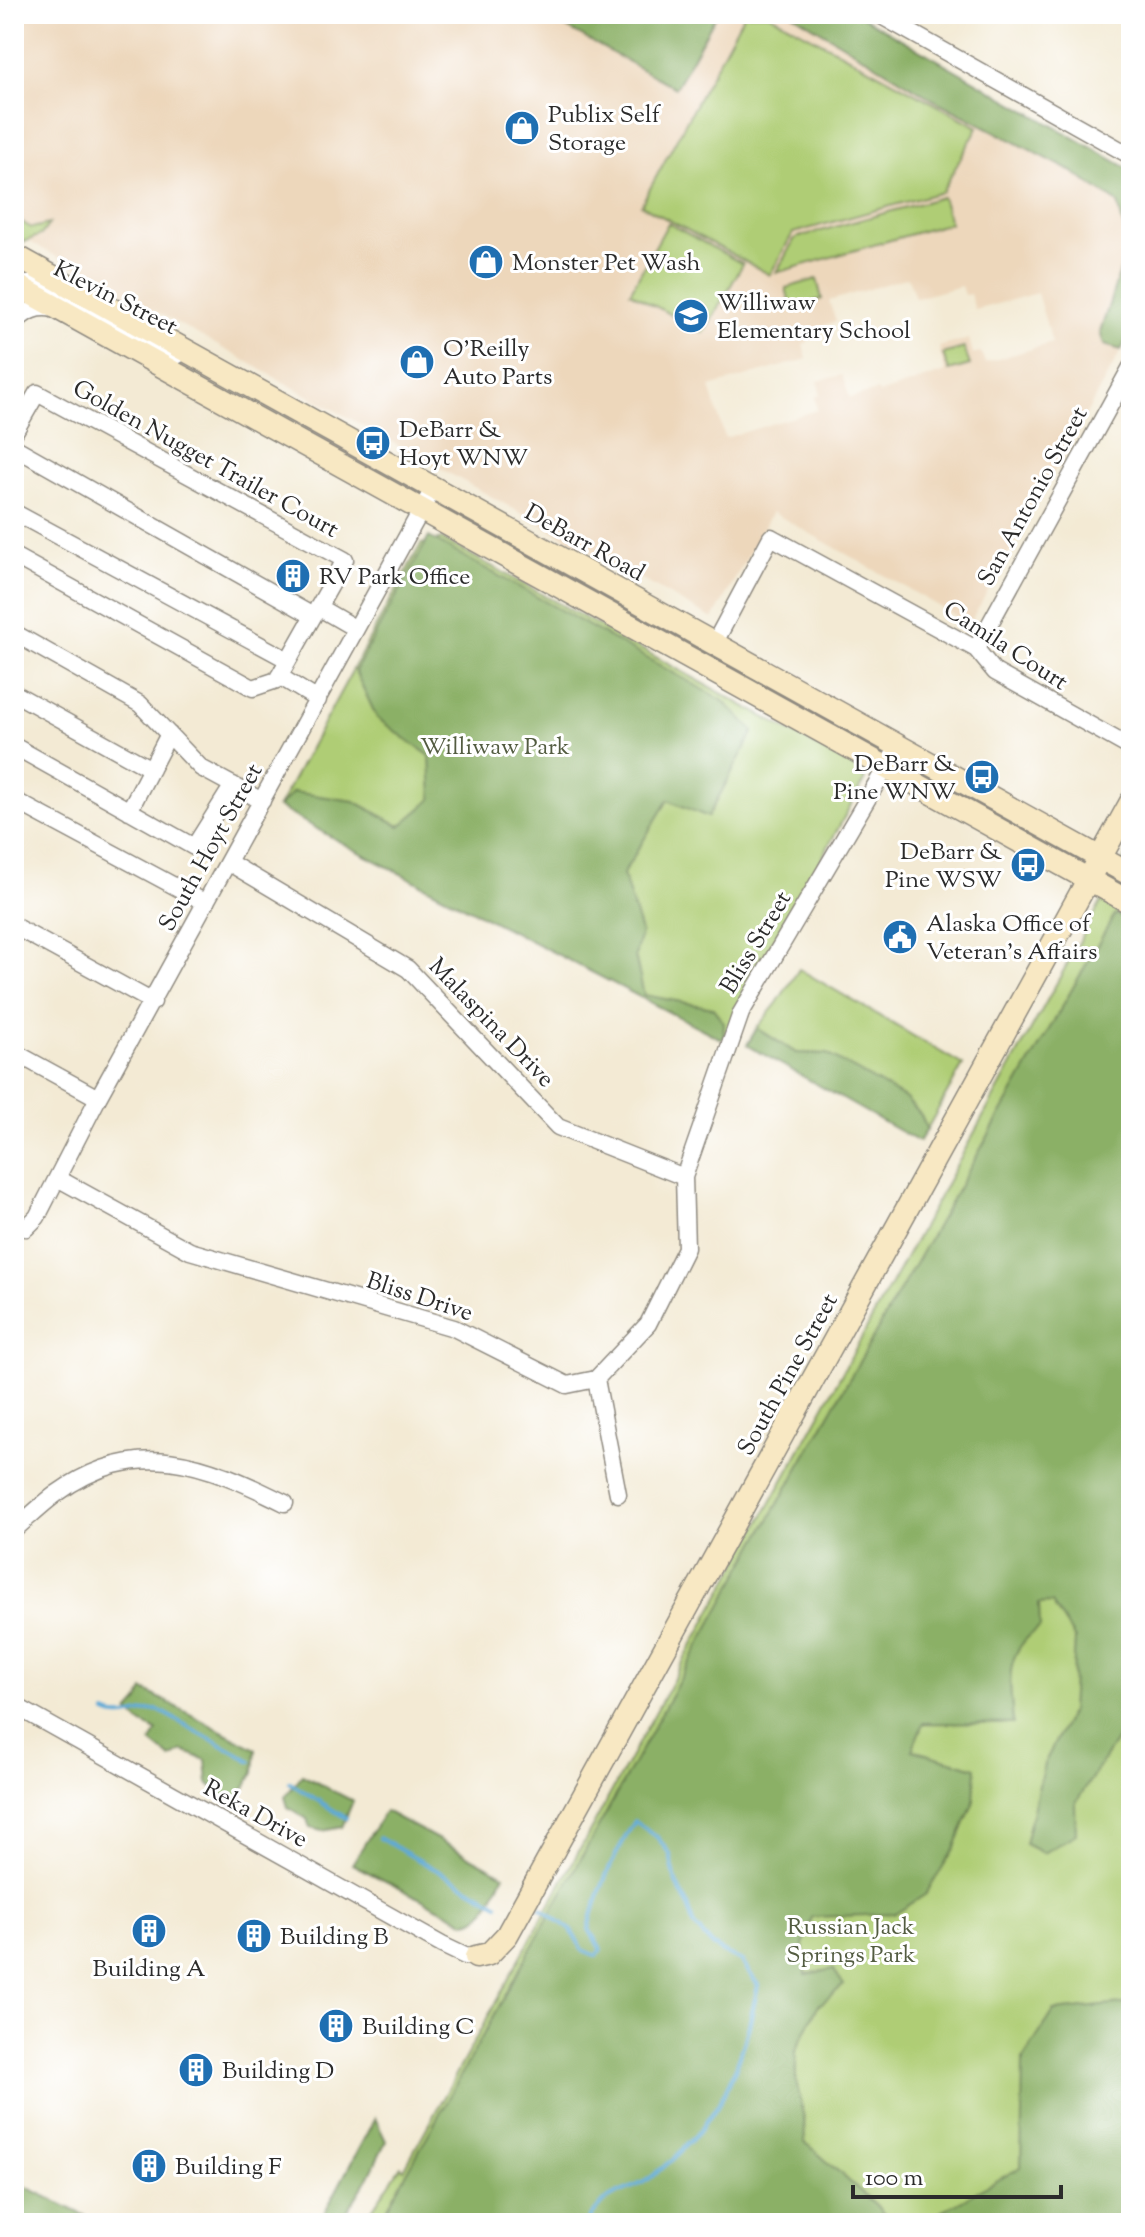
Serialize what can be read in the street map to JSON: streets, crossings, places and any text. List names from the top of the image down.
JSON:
{
  "streets": {
    "main road": ["DeBarr Road", "South Pine Street"],
    "street": [
      "Klevin Street",
      "Golden Nugget Trailer Court",
      "San Antonio Street",
      "Camila Court",
      "South Hoyt Street",
      "Bliss Street",
      "Malaspina Drive",
      "Bliss Drive",
      "Reka Drive"
    ]
  },
  "crossings": [
    ["Klevin Street", "DeBarr Road"],
    ["San Antonio Street", "Camila Court"],
    ["DeBarr Road", "Camila Court"],
    ["DeBarr Road", "South Hoyt Street"],
    ["DeBarr Road", "Bliss Street"],
    ["DeBarr Road", "South Pine Street"],
    ["South Hoyt Street", "Malaspina Drive"],
    ["South Hoyt Street", "Bliss Drive"],
    ["Bliss Street", "Malaspina Drive"],
    ["South Pine Street", "Reka Drive"]
  ],
  "parks": ["Williwaw Park", "Russian Jack Springs Park"],
  "places": {
    "shop": ["Publix Self Storage", "Monster Pet Wash", "O'Reilly Auto Parts"],
    "school or university": ["Williwaw Elementary School"],
    "bus stop": ["DeBarr & Hoyt WNW", "DeBarr & Pine WNW", "DeBarr & Pine WSW"],
    "building": [
      "RV Park Office",
      "Building A",
      "Building B",
      "Building C",
      "Building D",
      "Building F"
    ],
    "public building": ["Alaska Office of Veteran's Affairs"]
  },
  "scale_bar": "100 m"
}
